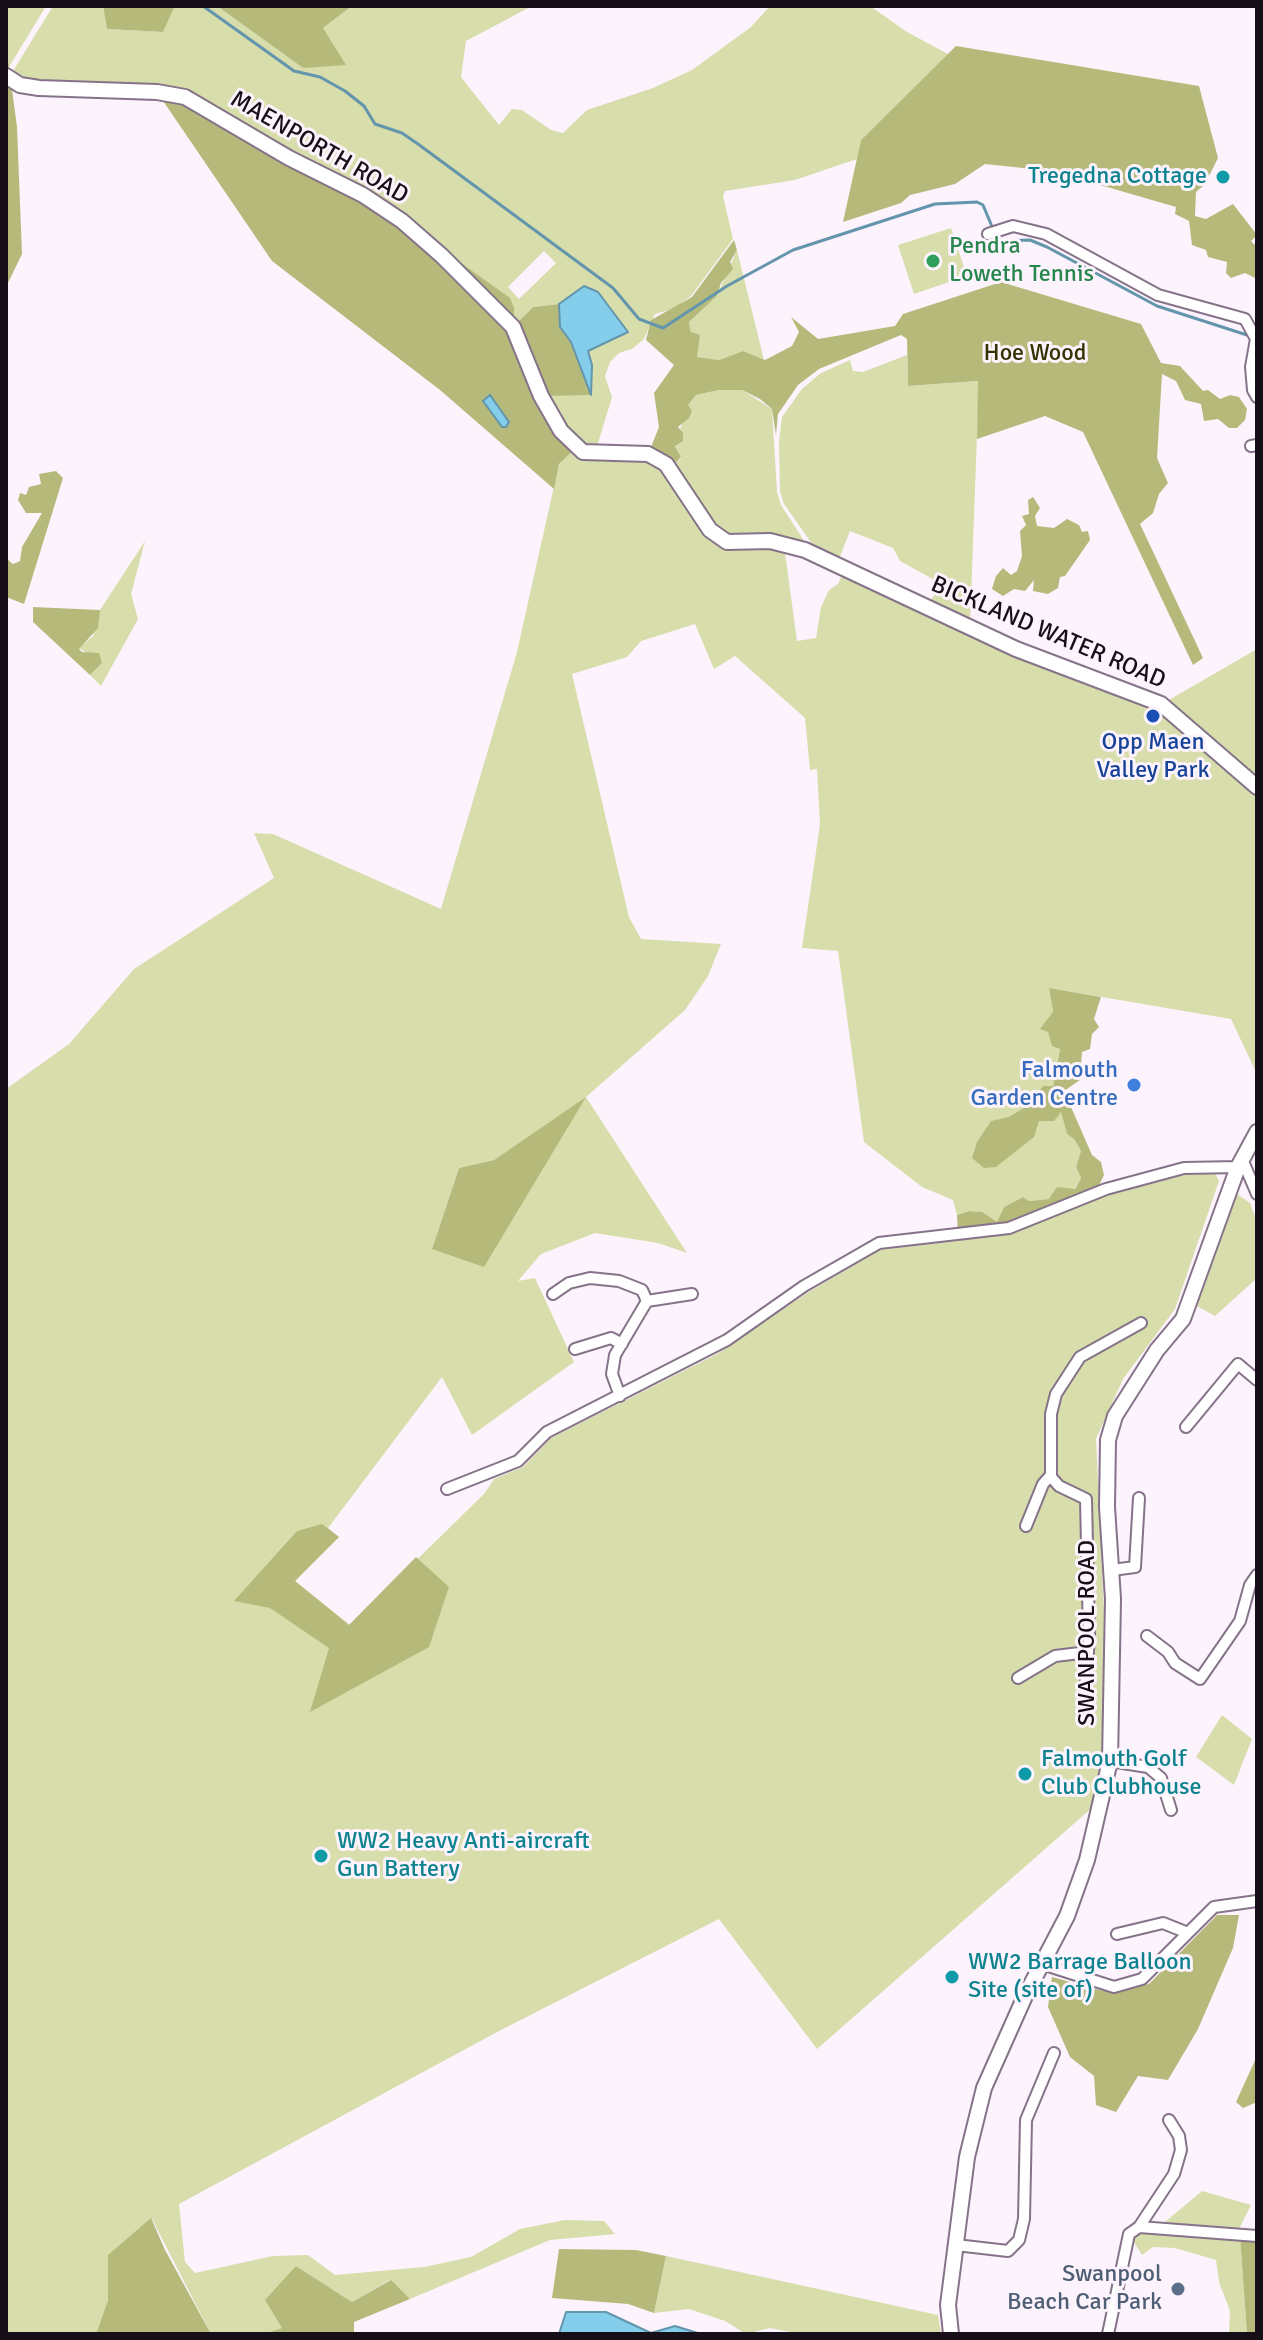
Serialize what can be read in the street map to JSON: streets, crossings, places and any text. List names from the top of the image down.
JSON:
{
  "streets": {
    "street": ["MAENPORTH ROAD", "BICKLAND WATER ROAD", "SWANPOOL ROAD"]
  },
  "crossings": [
    ["MAENPORTH ROAD", "BICKLAND WATER ROAD"]
  ],
  "parks": ["Hoe Wood"],
  "places": [
    "Tregedna Cottage",
    "Pendra Loweth Tennis",
    "Opp Maen Valley Park",
    "Falmouth Garden Centre",
    "Falmouth Golf Club Clubhouse",
    "WW2 Heavy Anti-aircraft Gun Battery",
    "WW2 Barrage Balloon Site (site of)",
    "Swanpool Beach Car Park"
  ]
}
